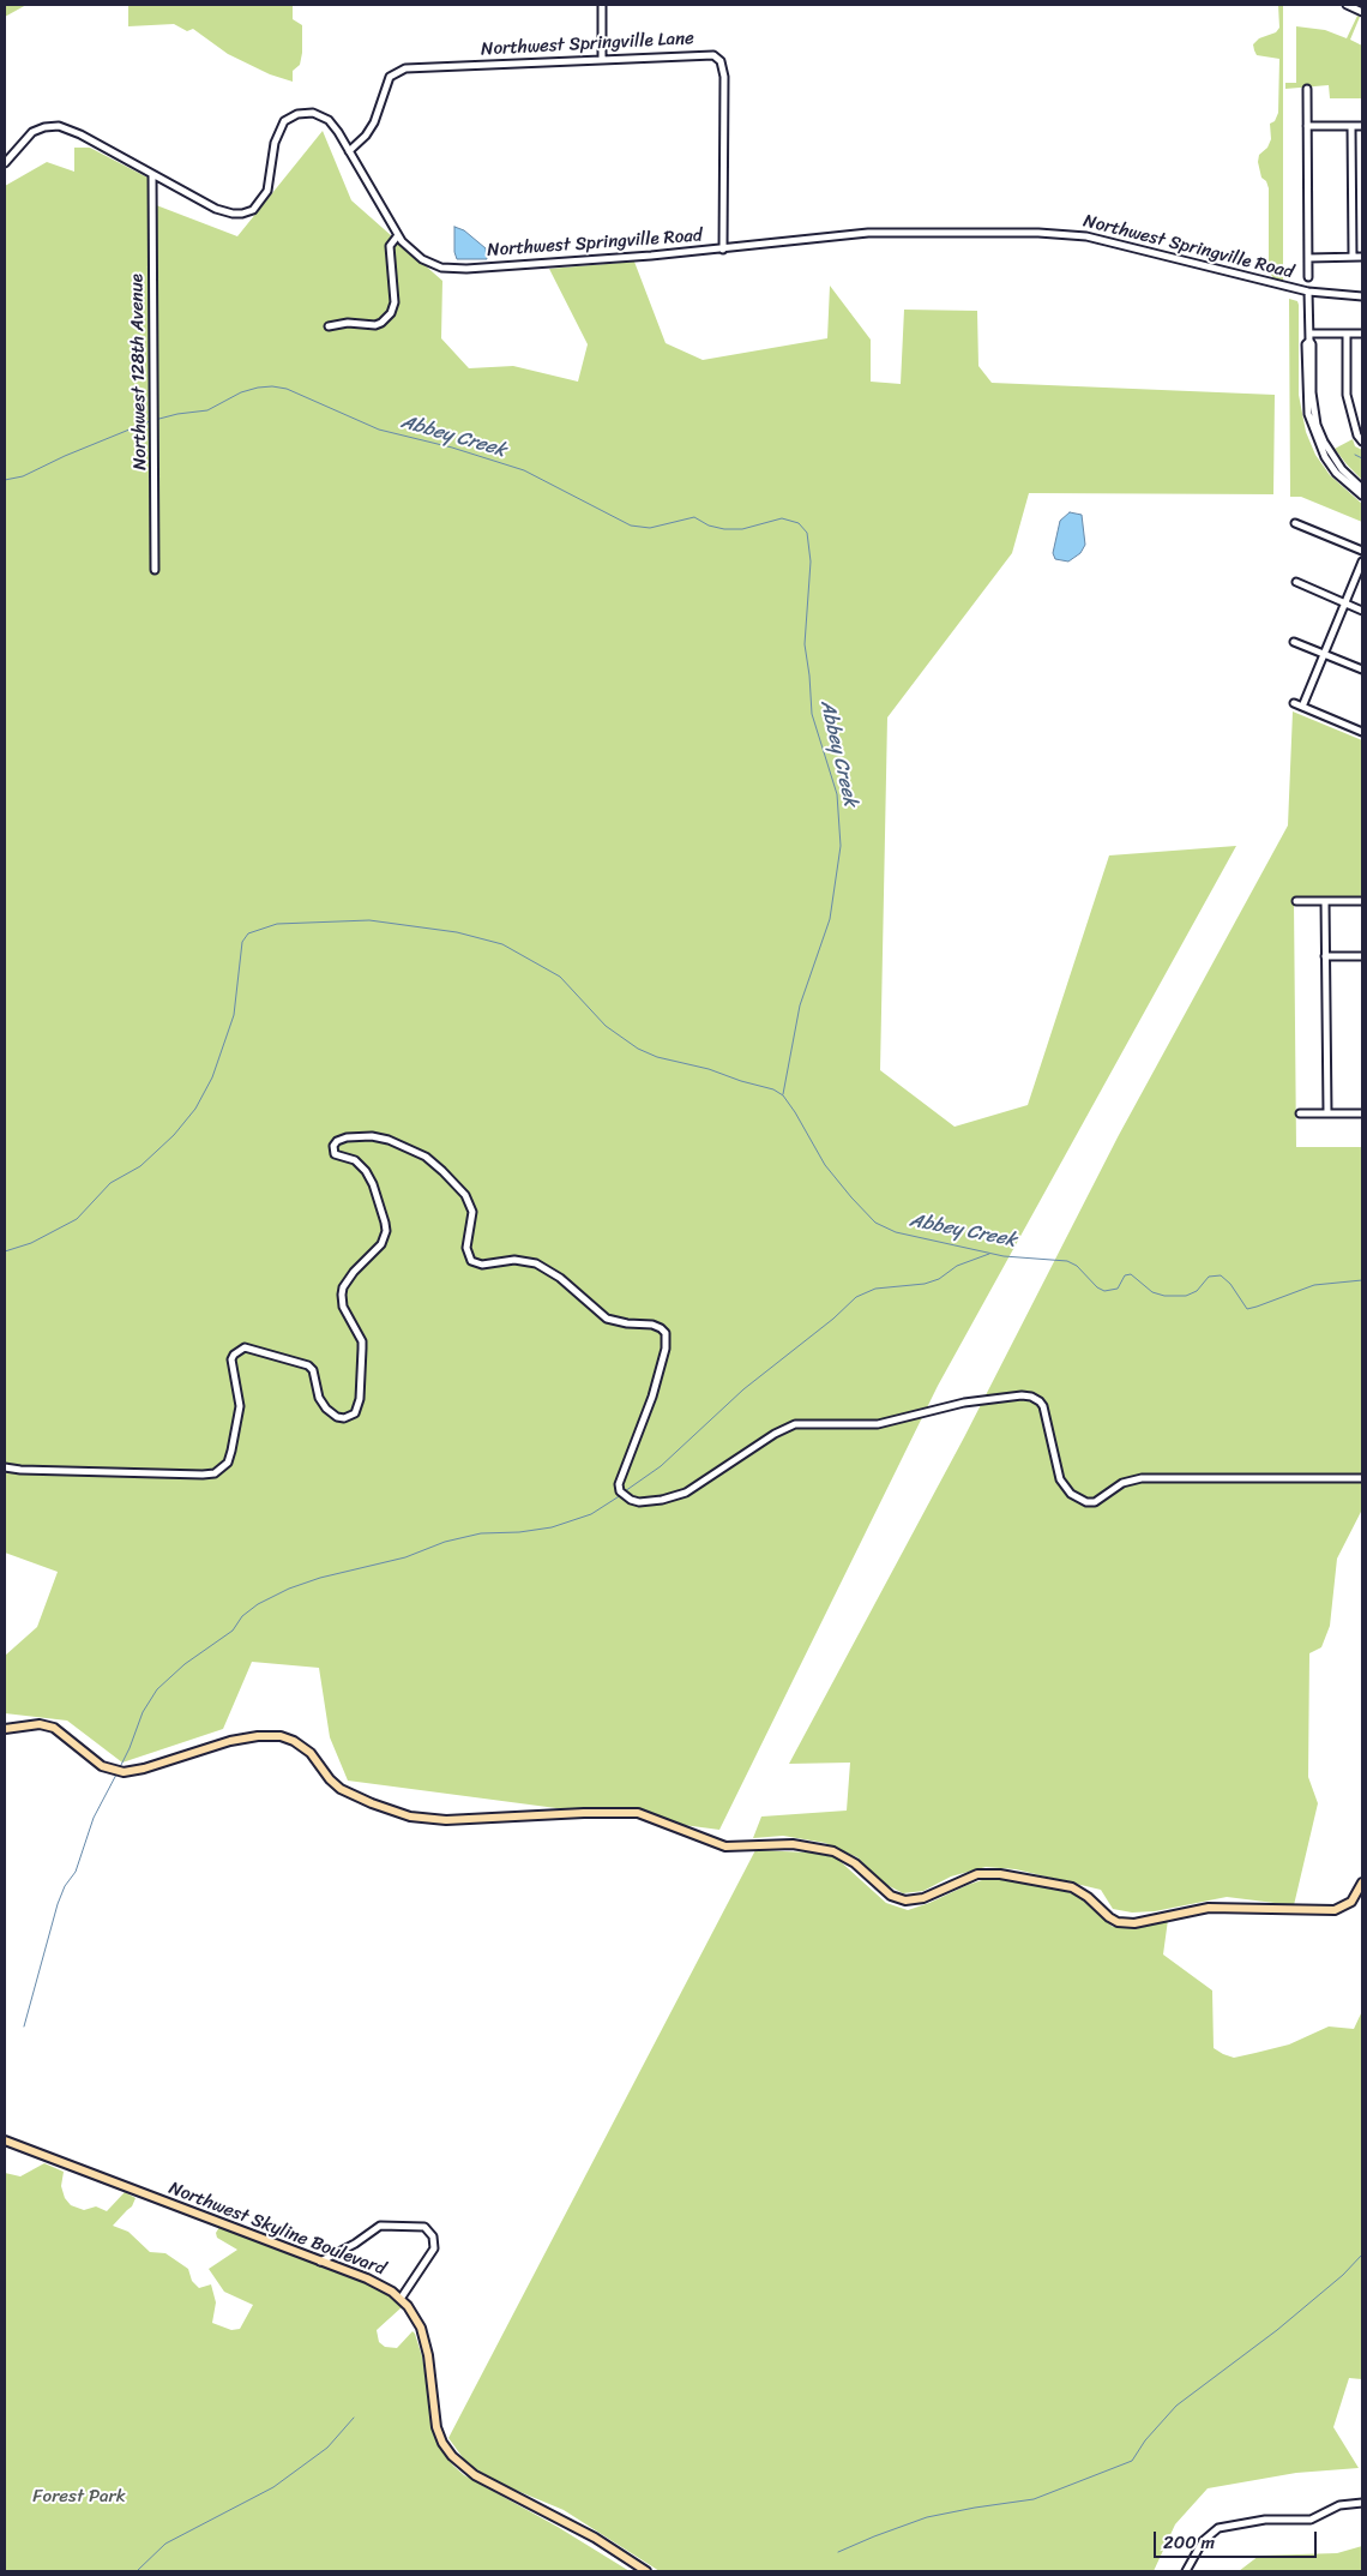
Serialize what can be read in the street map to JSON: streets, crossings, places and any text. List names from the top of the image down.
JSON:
{
  "streets": {
    "main road": ["Northwest Skyline Boulevard"],
    "street": ["Northwest Springville Lane", "Northwest Springville Road", "Northwest 128th Avenue"]
  },
  "crossings": [
    ["Northwest Springville Lane", "Northwest Springville Road"],
    ["Northwest Springville Road", "Northwest 128th Avenue"]
  ],
  "water": ["Abbey Creek"],
  "parks": ["Forest Park"],
  "scale_bar": "200 m"
}
